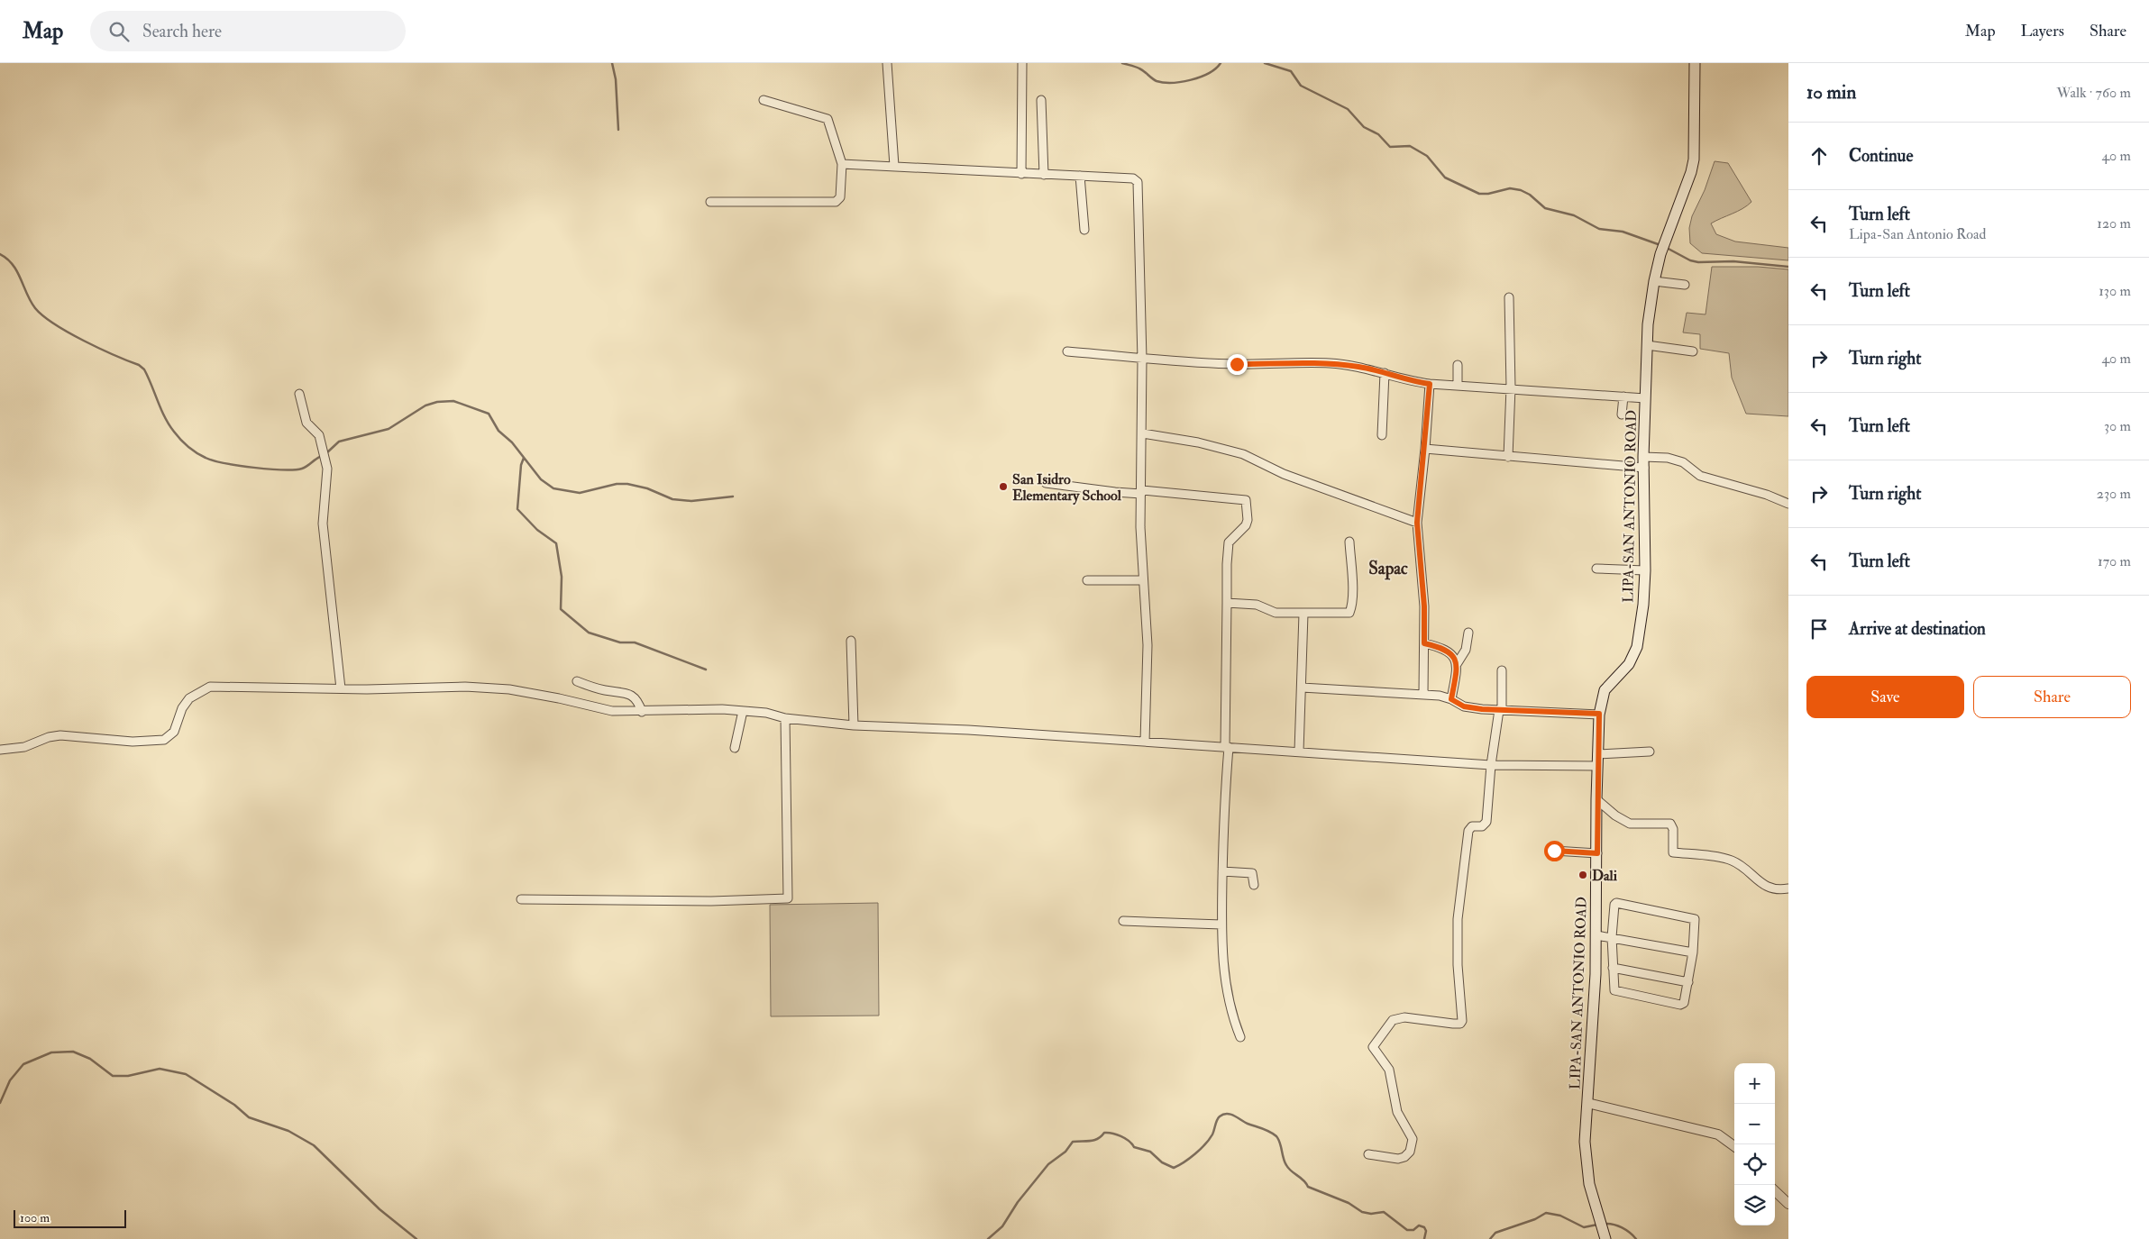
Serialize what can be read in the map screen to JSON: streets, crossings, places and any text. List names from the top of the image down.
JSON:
{
  "streets": {
    "main road": ["LIPA-SAN ANTONIO ROAD"]
  },
  "districts": ["Sapac"],
  "places": ["San Isidro Elementary School", "Dali"],
  "scale_bar": "100 m",
  "page": {
    "header": "Map",
    "search": "Search here",
    "nav": ["Map", "Layers", "Share"],
    "heading": ["10 min", "Walk · 760 m"],
    "list": [
      ["Continue", "40 m"],
      ["Turn left", "Lipa-San Antonio Road", "120 m"],
      ["Turn left", "130 m"],
      ["Turn right", "40 m"],
      ["Turn left", "30 m"],
      ["Turn right", "230 m"],
      ["Turn left", "170 m"],
      "Arrive at destination"
    ],
    "buttons": ["Save", "Share"],
    "map_buttons": ["+", "−"],
    "scale": "100 m"
  }
}
